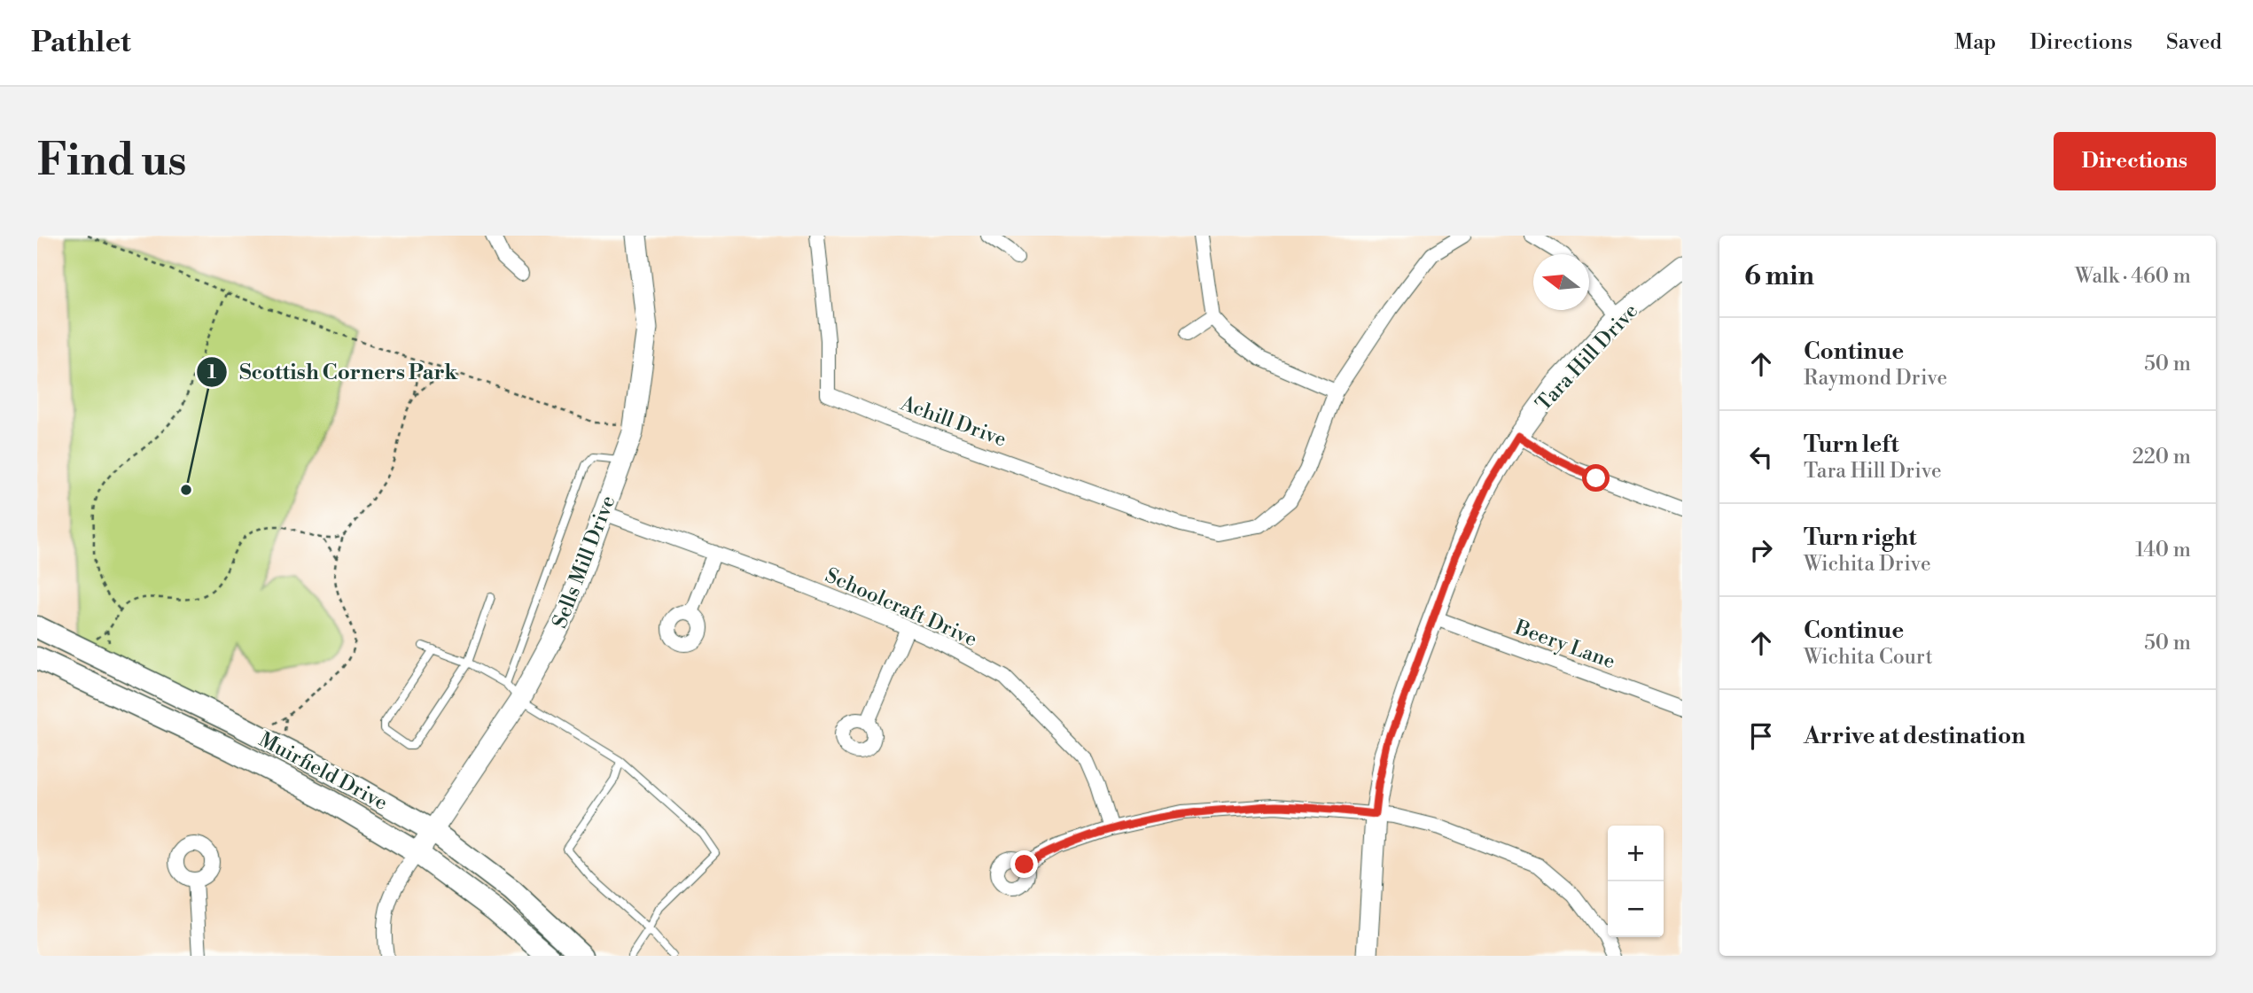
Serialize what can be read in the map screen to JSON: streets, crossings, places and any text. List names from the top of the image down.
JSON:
{
  "streets": {
    "main road": ["Muirfield Drive"],
    "street": [
      "Tara Hill Drive",
      "Achill Drive",
      "Sells Mill Drive",
      "Schoolcraft Drive",
      "Beery Lane"
    ]
  },
  "crossings": [
    ["Tara Hill Drive", "Beery Lane"],
    ["Sells Mill Drive", "Schoolcraft Drive"],
    ["Sells Mill Drive", "Muirfield Drive"]
  ],
  "places": ["Scottish Corners Park"],
  "north": "left",
  "page": {
    "header": "Pathlet",
    "nav": ["Map", "Directions", "Saved"],
    "buttons": "Directions",
    "title": "Find us",
    "heading": ["6 min", "Walk · 460 m"],
    "list": [
      ["Continue", "Raymond Drive", "50 m"],
      ["Turn left", "Tara Hill Drive", "220 m"],
      ["Turn right", "Wichita Drive", "140 m"],
      ["Continue", "Wichita Court", "50 m"],
      "Arrive at destination"
    ],
    "map_buttons": ["+", "−"]
  }
}
